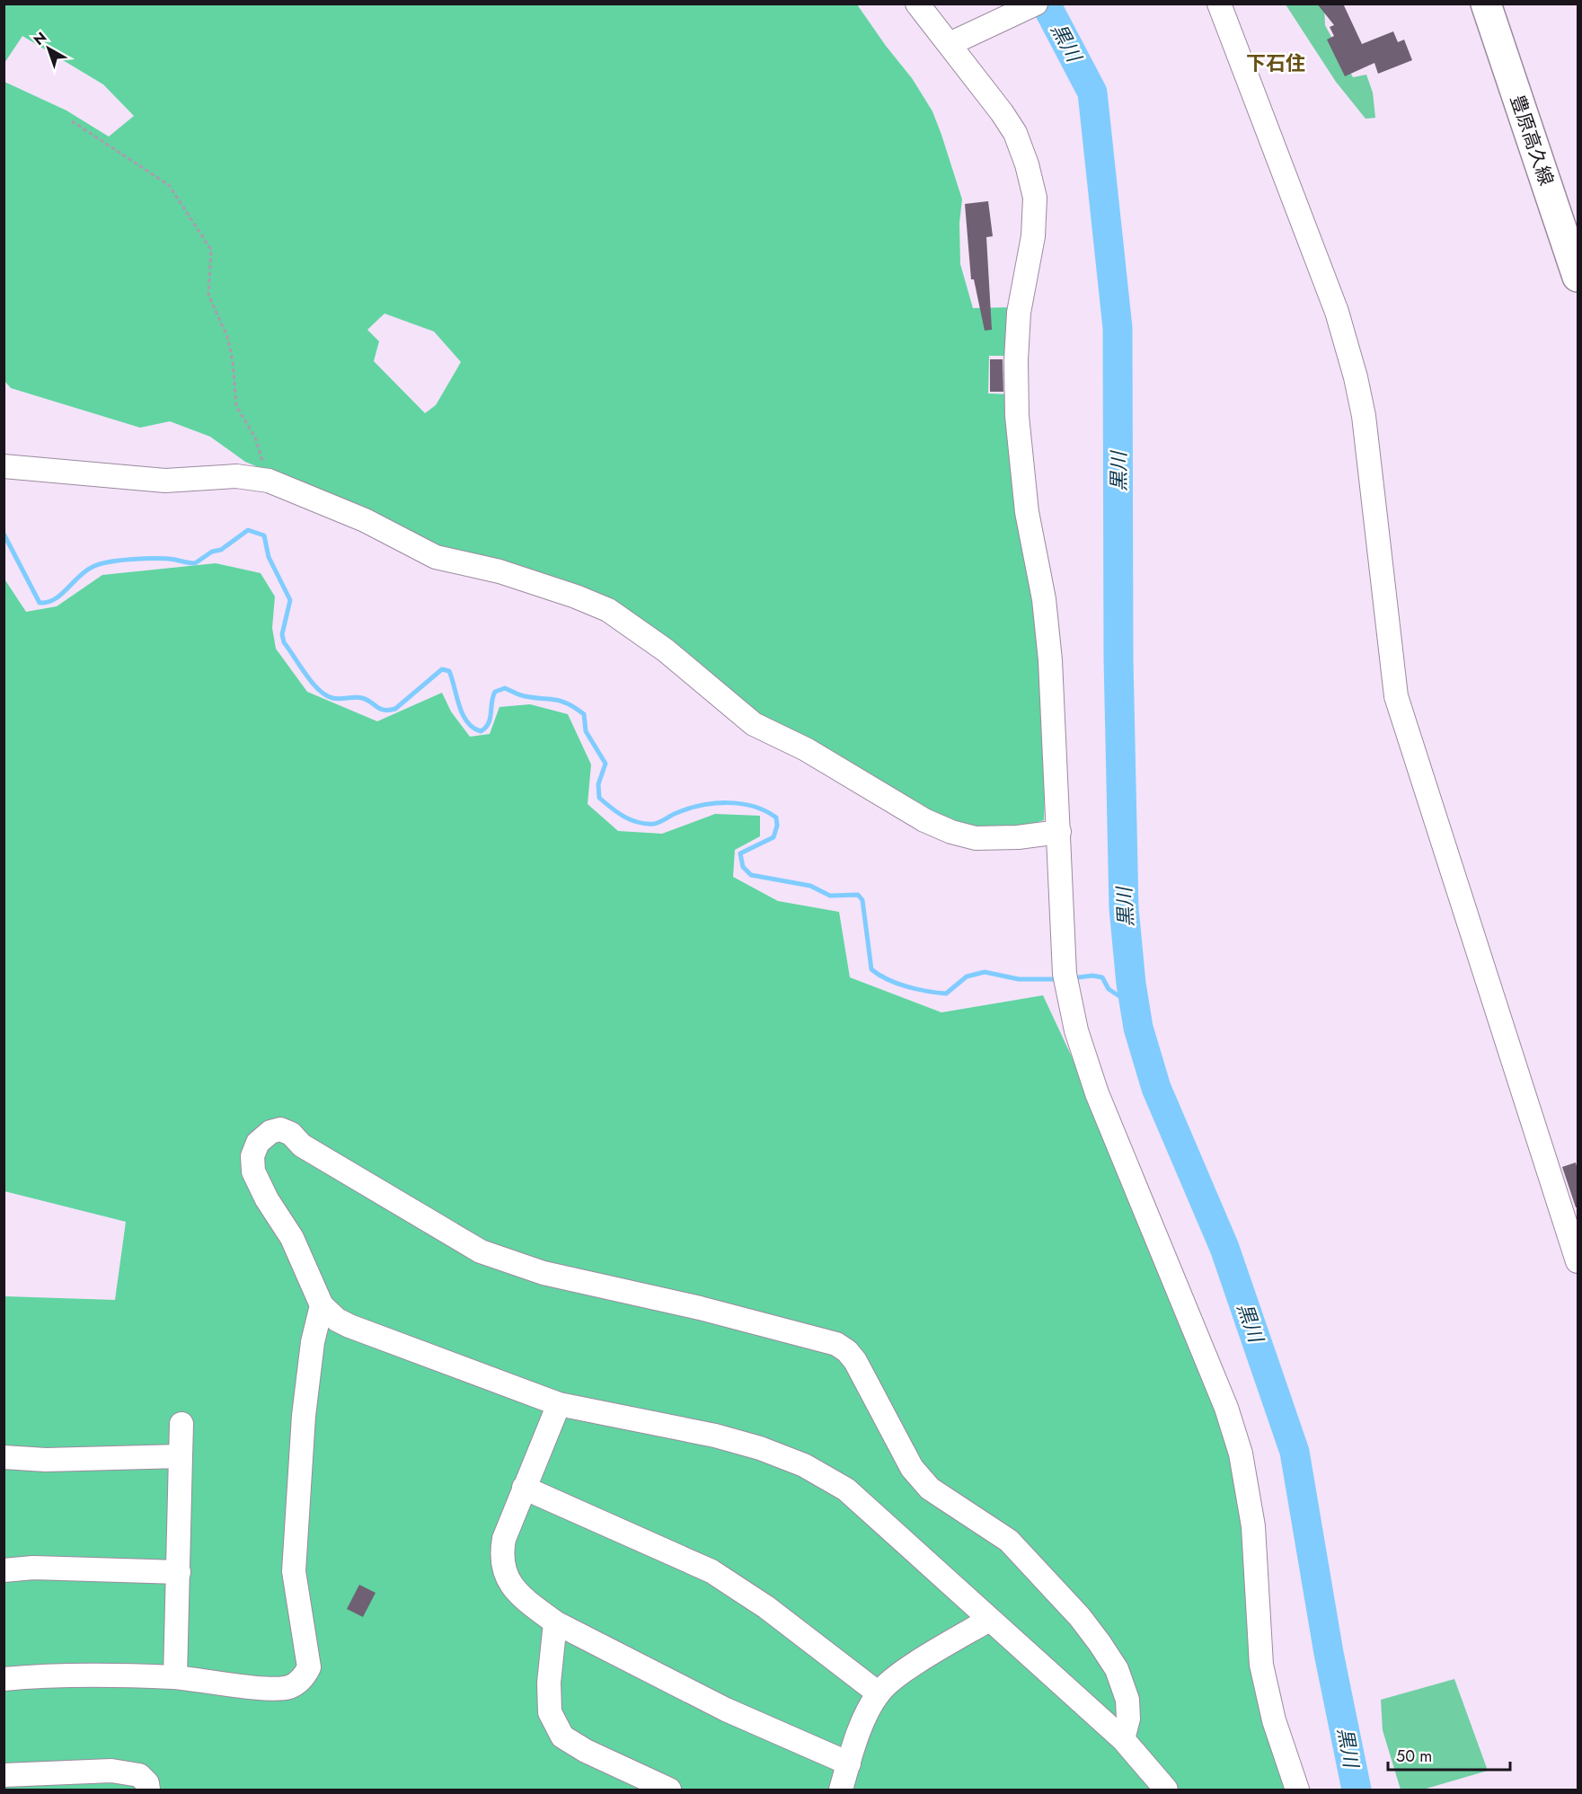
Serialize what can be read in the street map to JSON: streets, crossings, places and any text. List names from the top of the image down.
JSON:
{
  "streets": {
    "main road": ["豊原高久線"]
  },
  "districts": ["下石住"],
  "water": ["黒川"],
  "scale_bar": "50 m",
  "north": "top left"
}
